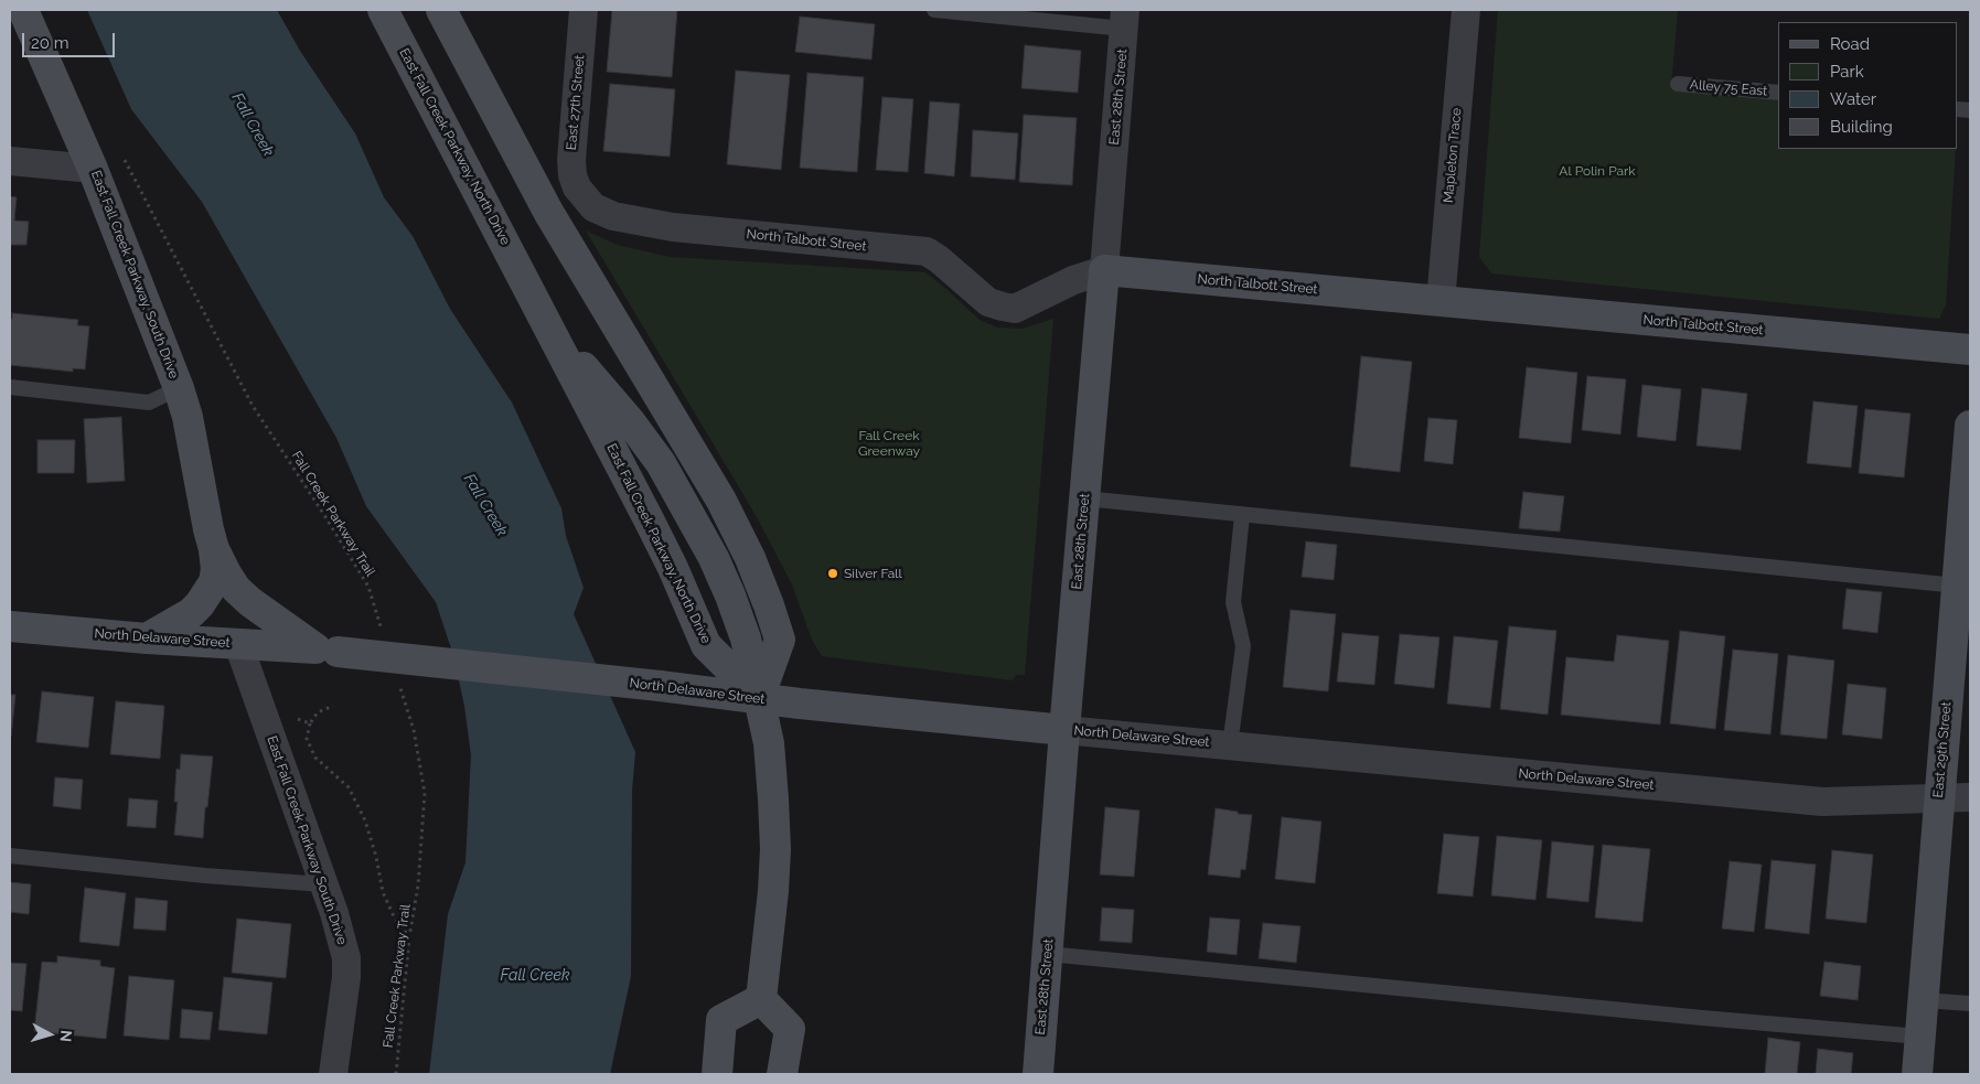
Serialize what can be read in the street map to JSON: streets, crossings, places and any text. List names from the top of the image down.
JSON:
{
  "streets": {
    "main road": [
      "East 28th Street",
      "East Fall Creek Parkway, North Drive",
      "North Talbott Street",
      "East Fall Creek Parkway, South Drive",
      "North Delaware Street",
      "East 29th Street"
    ],
    "street": ["East 27th Street", "Mapleton Trace", "East Fall Creek Parkway South Drive"],
    "lane": ["Alley 75 East"],
    "path": ["Fall Creek Parkway Trail"]
  },
  "crossings": [
    ["East 28th Street", "North Talbott Street"],
    ["East 28th Street", "North Delaware Street"],
    ["East 27th Street", "North Talbott Street"],
    ["East Fall Creek Parkway, North Drive", "North Delaware Street"],
    ["Mapleton Trace", "North Talbott Street"],
    ["East Fall Creek Parkway, South Drive", "North Delaware Street"],
    ["North Delaware Street", "East 29th Street"],
    ["North Delaware Street", "East Fall Creek Parkway South Drive"]
  ],
  "water": ["Fall Creek"],
  "parks": ["Al Polin Park", "Fall Creek Greenway"],
  "places": ["Silver Fall"],
  "legend": [
    "Road",
    "Park",
    "Water",
    "Building"
  ],
  "scale_bar": "20 m",
  "north": "right"
}
